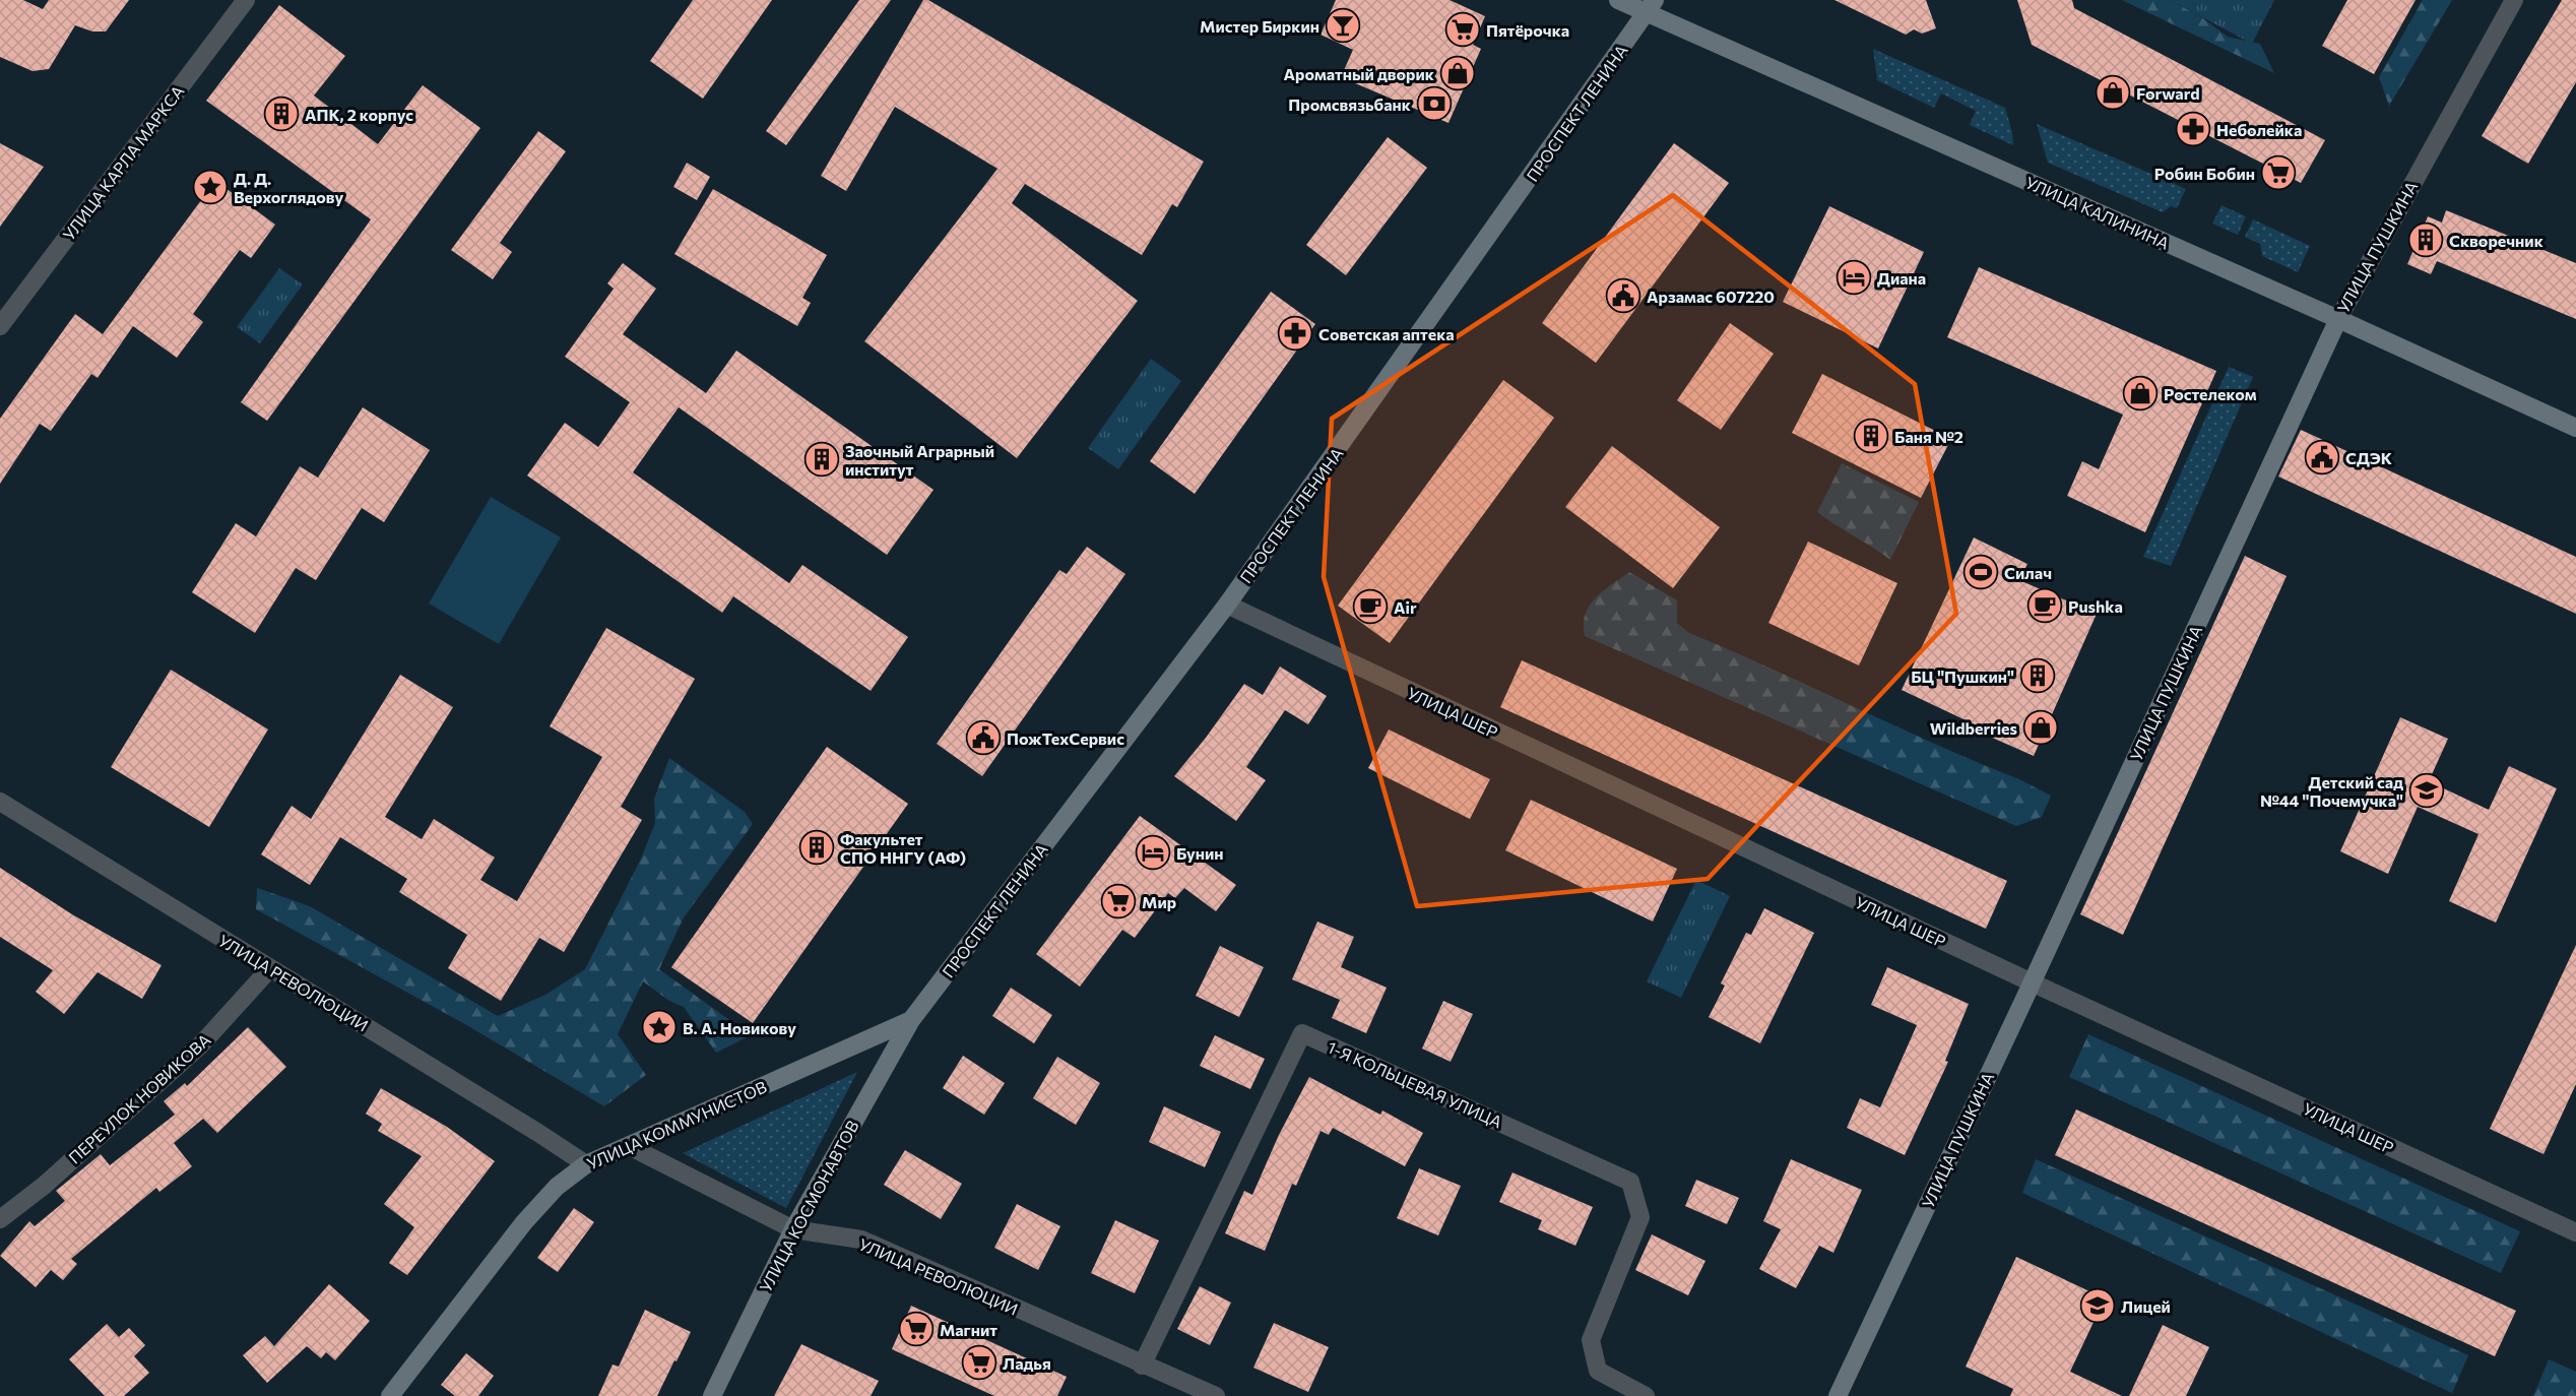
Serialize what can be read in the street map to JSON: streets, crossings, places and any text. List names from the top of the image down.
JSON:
{
  "streets": {
    "street": [
      "ПРОСПЕКТ ЛЕНИНА",
      "УЛИЦА КАРЛА МАРКСА",
      "УЛИЦА КАЛИНИНА",
      "УЛИЦА ПУШКИНА",
      "УЛИЦА ШЕР",
      "УЛИЦА РЕВОЛЮЦИИ",
      "1-Я КОЛЬЦЕВАЯ УЛИЦА",
      "ПЕРЕУЛОК НОВИКОВА",
      "УЛИЦА КОММУНИСТОВ",
      "УЛИЦА КОСМОНАВТОВ"
    ]
  },
  "crossings": [
    ["ПРОСПЕКТ ЛЕНИНА", "УЛИЦА КАЛИНИНА"],
    ["ПРОСПЕКТ ЛЕНИНА", "УЛИЦА ШЕР"],
    ["ПРОСПЕКТ ЛЕНИНА", "УЛИЦА КОММУНИСТОВ"],
    ["ПРОСПЕКТ ЛЕНИНА", "УЛИЦА КОСМОНАВТОВ"],
    ["УЛИЦА КАЛИНИНА", "УЛИЦА ПУШКИНА"],
    ["УЛИЦА ПУШКИНА", "УЛИЦА ШЕР"],
    ["УЛИЦА РЕВОЛЮЦИИ", "1-Я КОЛЬЦЕВАЯ УЛИЦА"],
    ["УЛИЦА РЕВОЛЮЦИИ", "ПЕРЕУЛОК НОВИКОВА"],
    ["УЛИЦА РЕВОЛЮЦИИ", "УЛИЦА КОММУНИСТОВ"],
    ["УЛИЦА РЕВОЛЮЦИИ", "УЛИЦА КОСМОНАВТОВ"],
    ["УЛИЦА КОММУНИСТОВ", "УЛИЦА КОСМОНАВТОВ"]
  ],
  "places": {
    "bar": ["Мистер Биркин"],
    "supermarket": [
      "Пятёрочка",
      "Робин Бобин",
      "Мир",
      "Магнит",
      "Ладья"
    ],
    "shop": [
      "Ароматный дворик",
      "Forward",
      "Ростелеком",
      "Wildberries"
    ],
    "bank": ["Промсвязьбанк"],
    "building": [
      "АПК, 2 корпус",
      "Скворечник",
      "Баня №2",
      "Заочный Аграрный институт",
      "БЦ \"Пушкин\"",
      "Факультет СПО ННГУ (АФ)"
    ],
    "pharmacy": ["Неболейка", "Советская аптека"],
    "place": ["Д. Д. Верхоглядову", "В. А. Новикову"],
    "hotel": ["Диана", "Бунин"],
    "public building": ["Арзамас 607220", "СДЭК", "ПожТехСервис"],
    "sports": ["Силач"],
    "cafe": ["Pushka", "Air"],
    "school or university": ["Детский сад №44 \"Почемучка\"", "Лицей"]
  }
}
